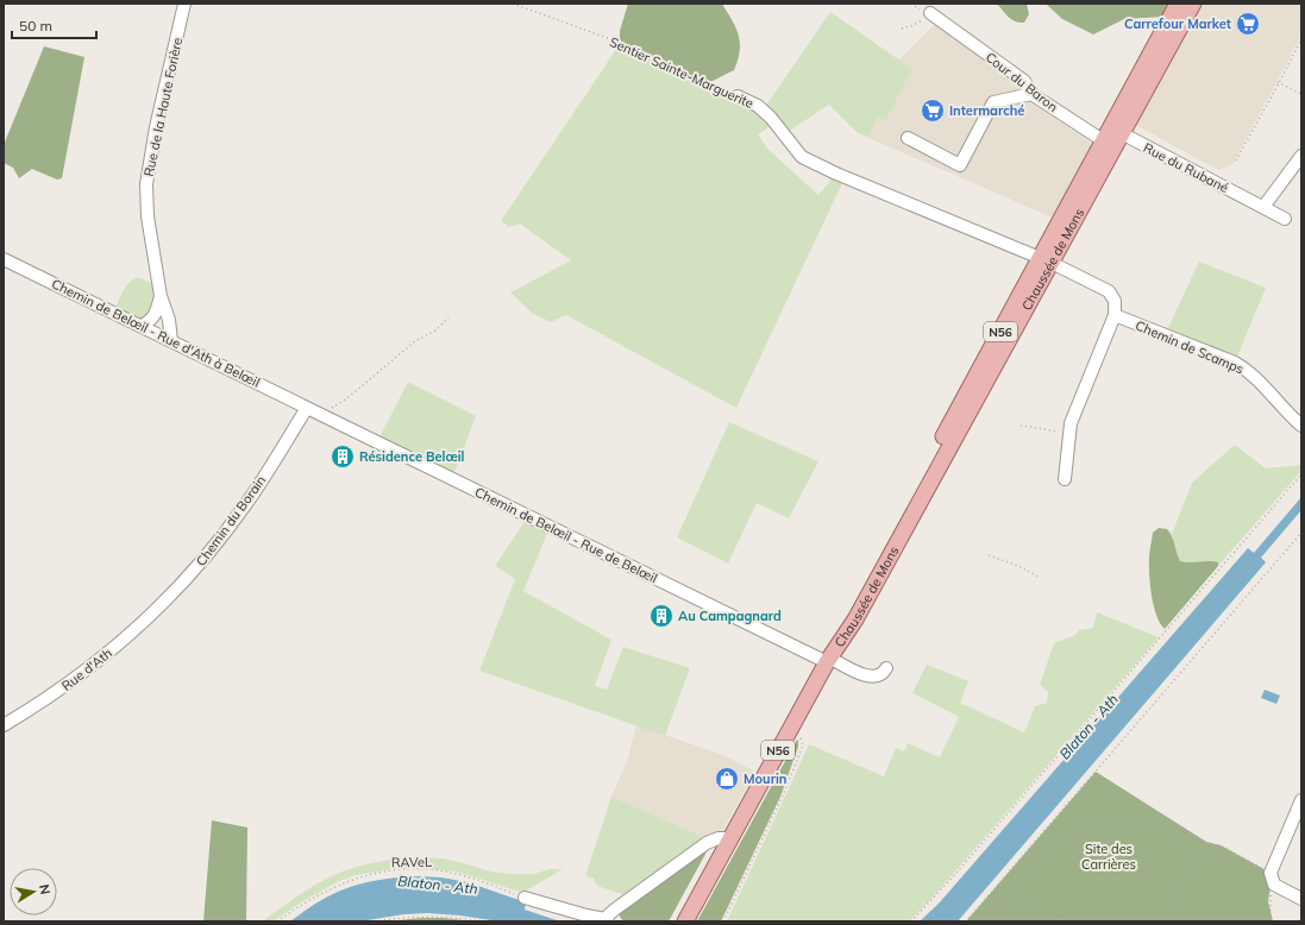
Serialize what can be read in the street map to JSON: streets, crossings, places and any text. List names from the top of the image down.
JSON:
{
  "streets": {
    "main road": ["Chaussée de Mons", "N56"],
    "street": [
      "Sentier Sainte-Marguerite",
      "Cour du Baron",
      "Rue de la Haute Forière",
      "Rue du Rubané",
      "Chemin de Belœil - Rue d'Ath à Belœil",
      "Chemin de Scamps",
      "Chemin du Borain",
      "Chemin de Belœil - Rue de Belœil",
      "Rue d'Ath"
    ],
    "path": ["RAVeL"]
  },
  "crossings": [
    ["Sentier Sainte-Marguerite", "Chaussée de Mons"],
    ["Cour du Baron", "Rue du Rubané"],
    ["Cour du Baron", "Chaussée de Mons"],
    ["Rue de la Haute Forière", "Chemin de Belœil - Rue d'Ath à Belœil"],
    ["Rue du Rubané", "Chaussée de Mons"],
    ["Chaussée de Mons", "Chemin de Belœil - Rue de Belœil"],
    ["Chemin de Belœil - Rue d'Ath à Belœil", "Chemin du Borain"],
    ["Chemin de Belœil - Rue d'Ath à Belœil", "Chemin de Belœil - Rue de Belœil"],
    ["Chemin du Borain", "Chemin de Belœil - Rue de Belœil"],
    ["Chemin du Borain", "Rue d'Ath"]
  ],
  "water": ["Blaton - Ath"],
  "parks": ["Site des Carrières"],
  "places": {
    "supermarket": ["Carrefour Market", "Intermarché"],
    "building": ["Résidence Belœil", "Au Campagnard"],
    "shop": ["Mourin"]
  },
  "scale_bar": "50 m",
  "north": "right"
}
